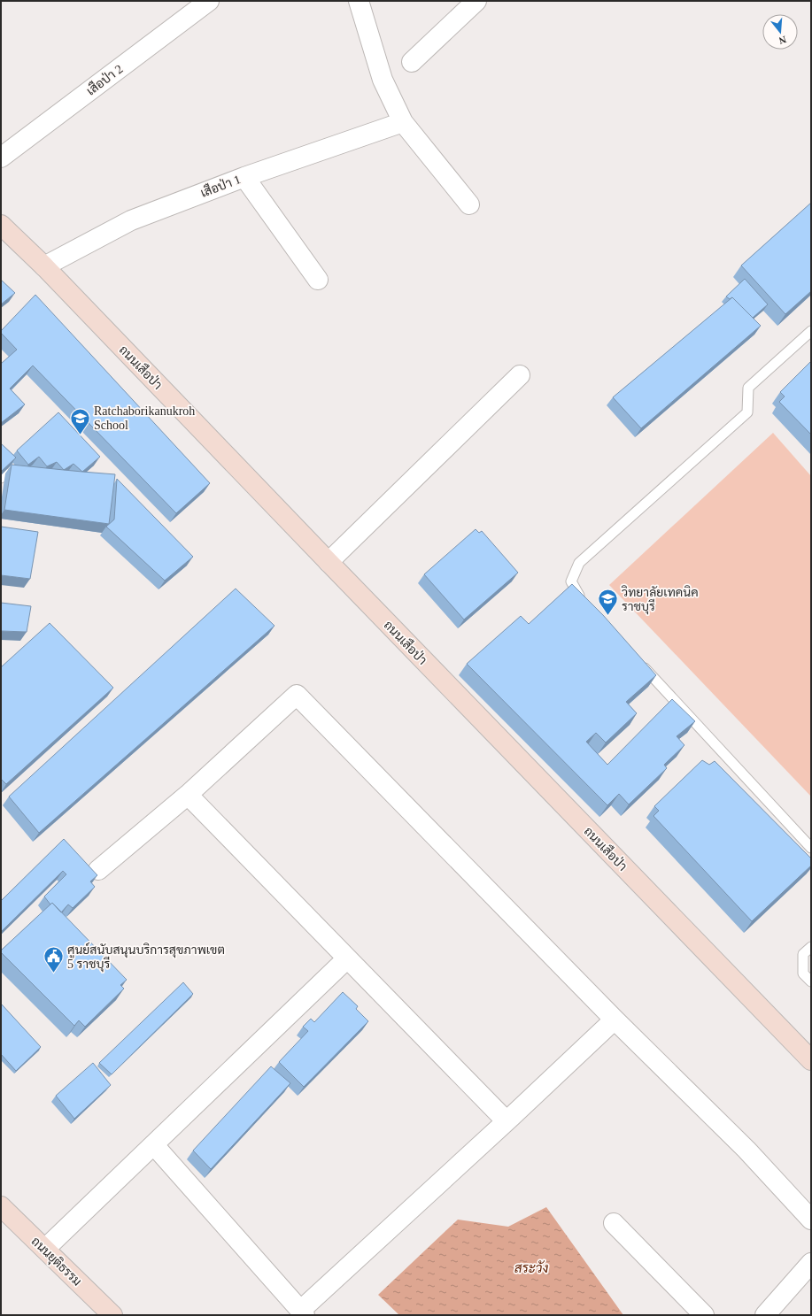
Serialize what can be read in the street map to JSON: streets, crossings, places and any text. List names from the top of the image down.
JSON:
{
  "streets": {
    "street": [
      "เสือป่า 2",
      "เสือป่า 1",
      "ถนนเสือป่า",
      "ถนนยุติธรรม"
    ]
  },
  "crossings": [
    ["เสือป่า 1", "ถนนเสือป่า"]
  ],
  "water": ["สระวัง"],
  "places": {
    "school or university": ["Ratchaborikanukroh School", "วิทยาลัยเทคนิค ราชบุรี"],
    "public building": ["ศูนย์สนับสนุนบริการสุขภาพเขต 5 ราชบุรี"]
  },
  "north": "bottom"
}
